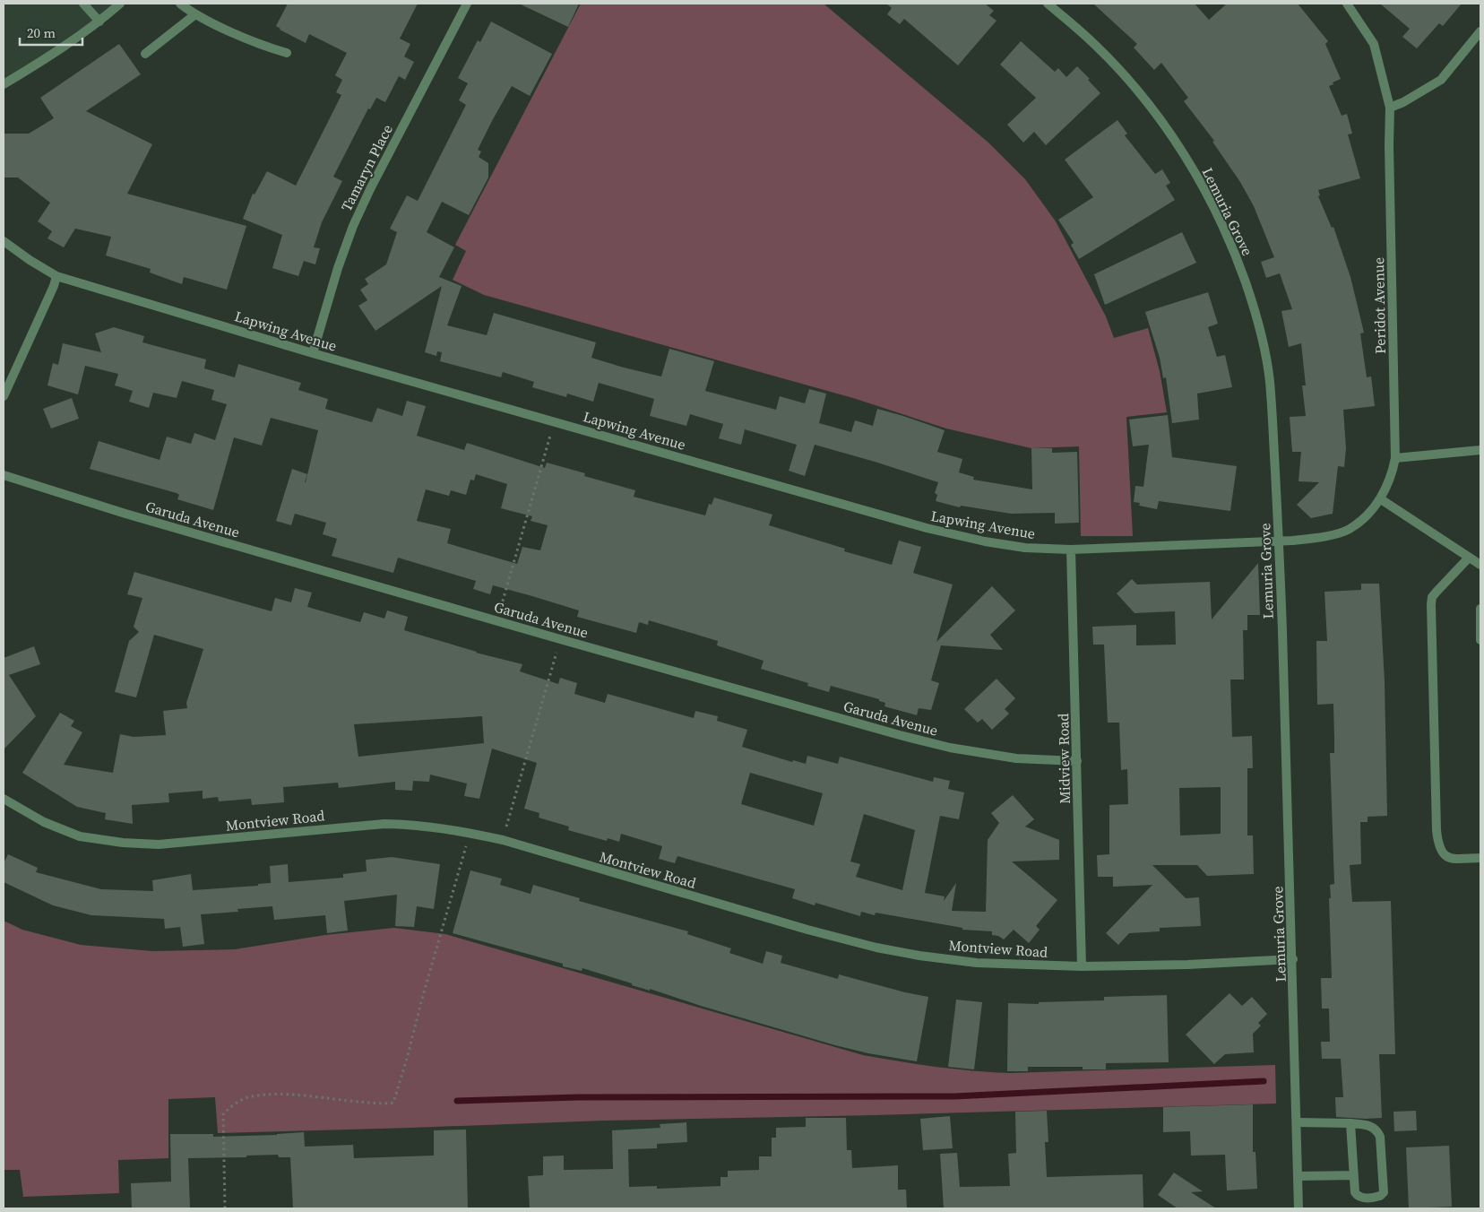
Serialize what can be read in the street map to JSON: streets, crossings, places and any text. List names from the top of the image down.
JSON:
{
  "streets": {
    "street": [
      "Tamaryn Place",
      "Lemuria Grove",
      "Peridot Avenue",
      "Lapwing Avenue",
      "Garuda Avenue",
      "Midview Road",
      "Montview Road"
    ]
  },
  "crossings": [
    ["Tamaryn Place", "Lapwing Avenue"],
    ["Lemuria Grove", "Peridot Avenue"],
    ["Lemuria Grove", "Lapwing Avenue"],
    ["Lemuria Grove", "Montview Road"],
    ["Peridot Avenue", "Lapwing Avenue"],
    ["Lapwing Avenue", "Midview Road"],
    ["Garuda Avenue", "Midview Road"],
    ["Midview Road", "Montview Road"]
  ],
  "scale_bar": "20 m"
}
